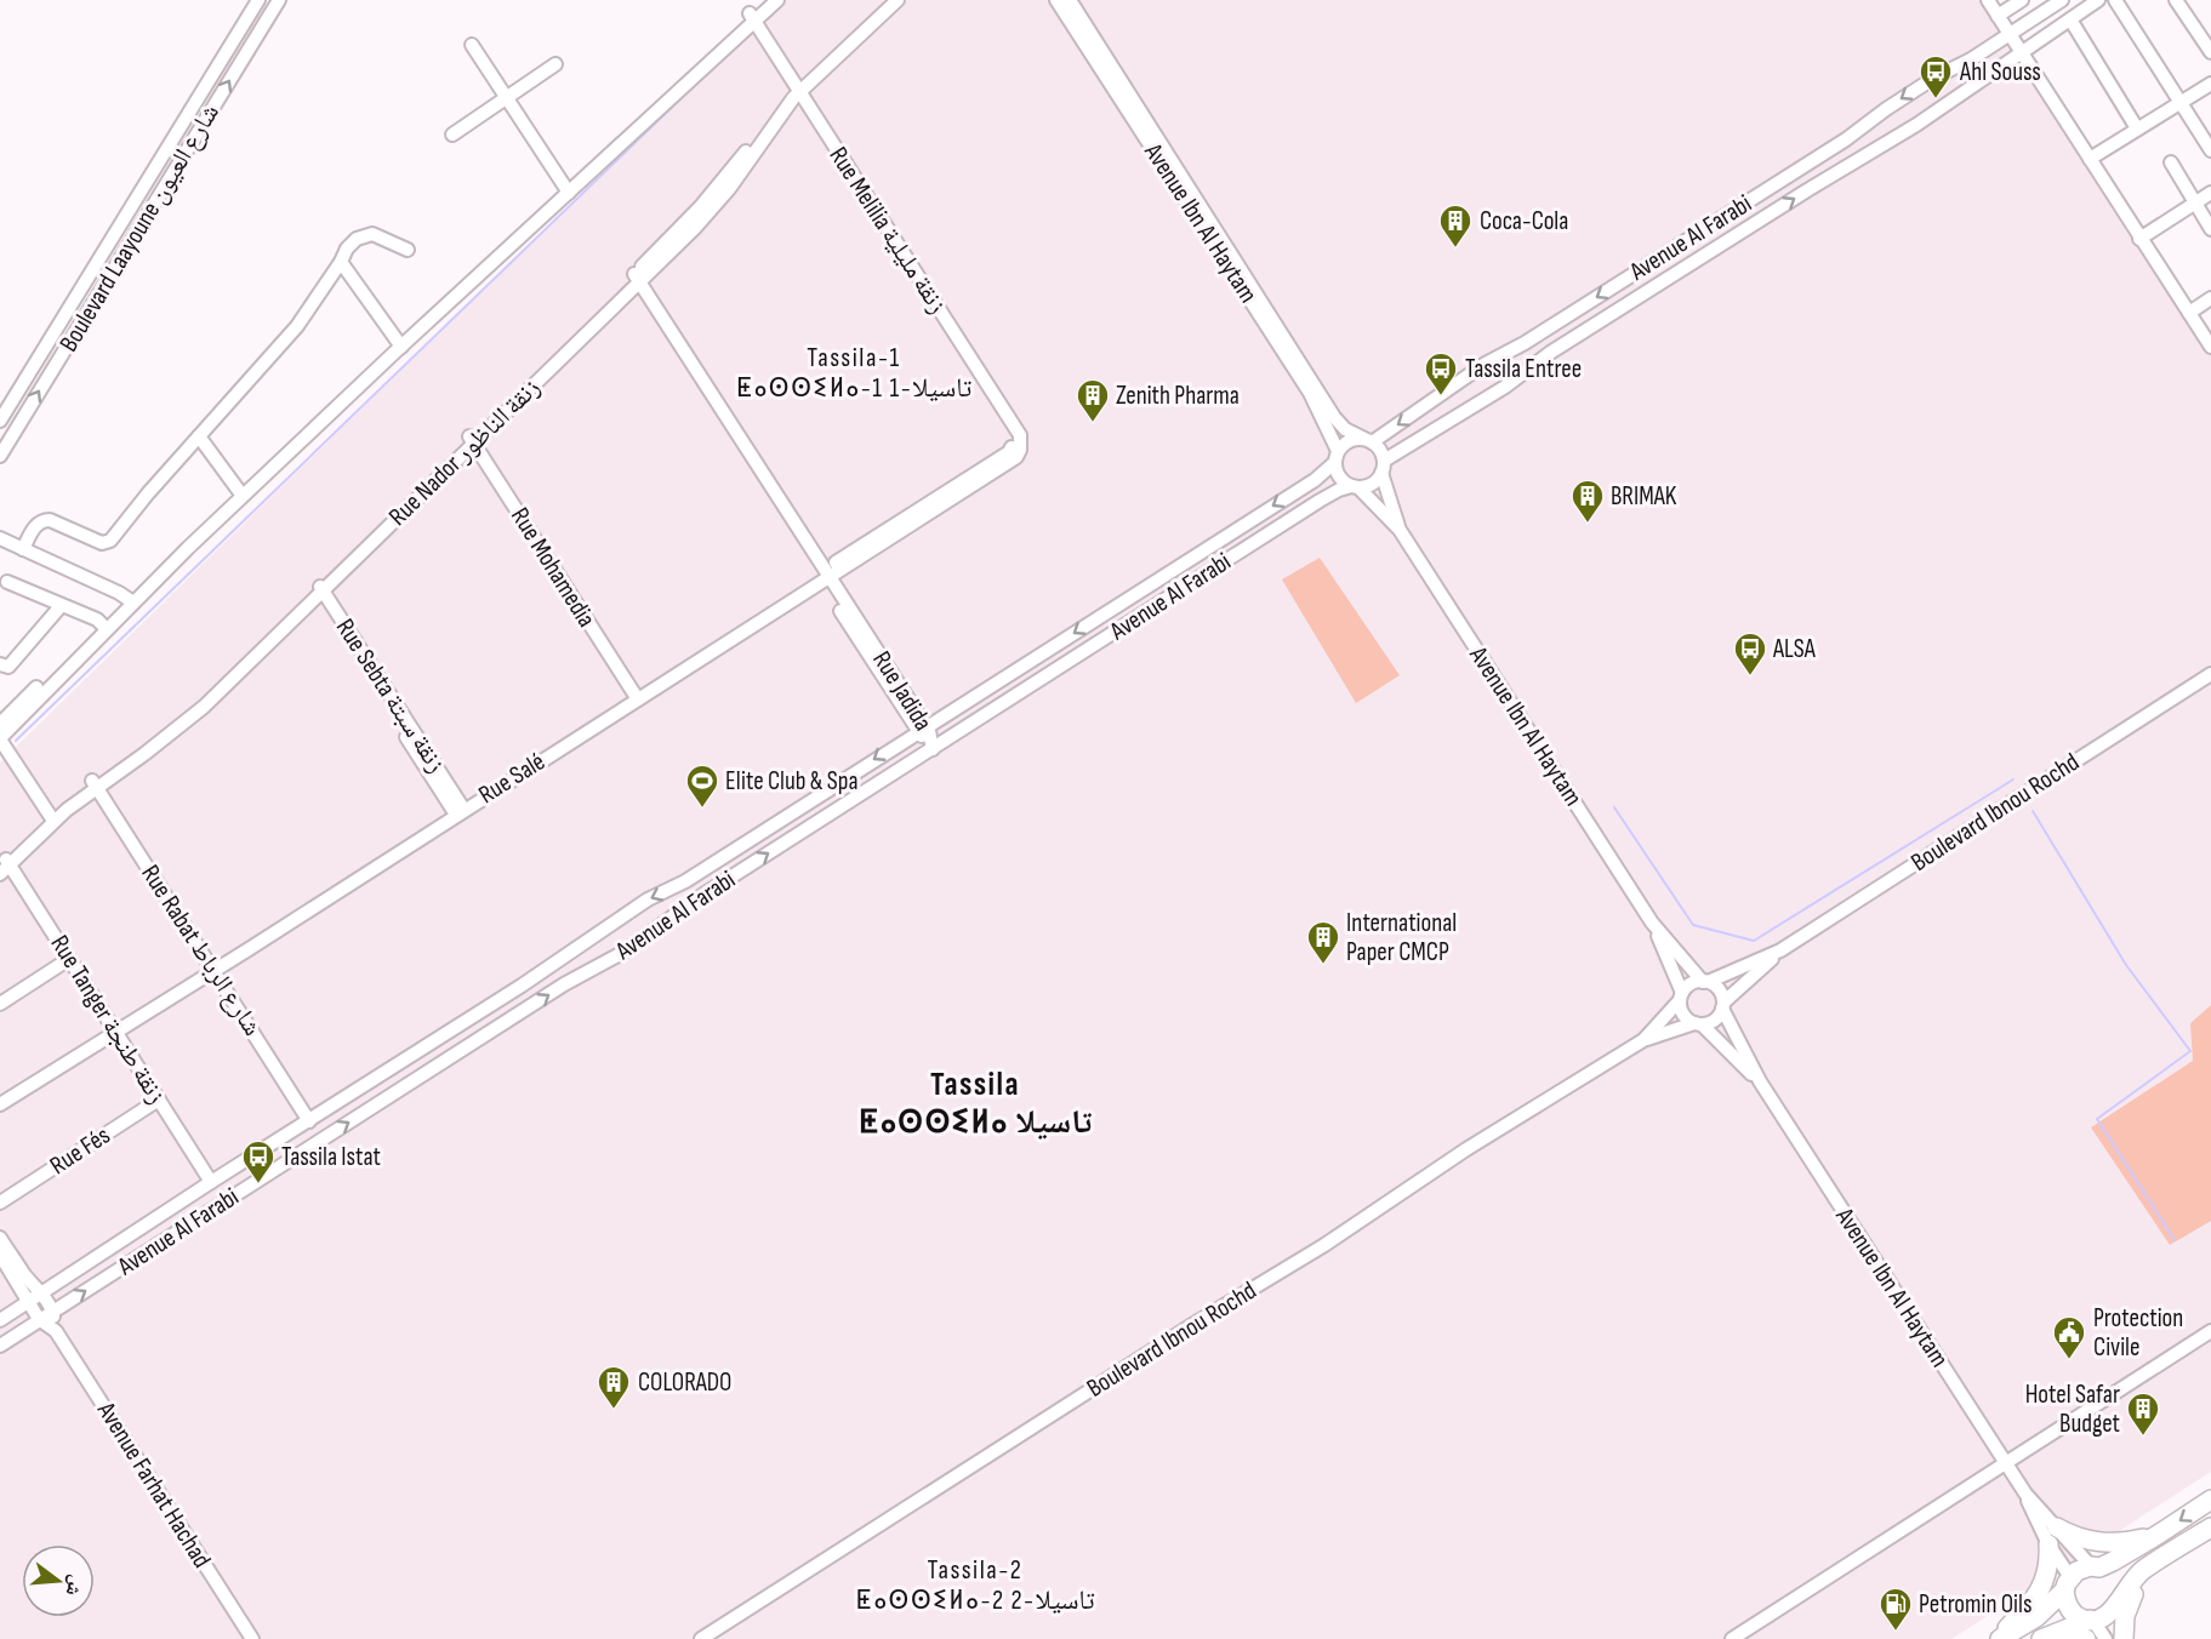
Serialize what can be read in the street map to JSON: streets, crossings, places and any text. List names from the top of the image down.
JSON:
{
  "streets": {
    "street": [
      "Avenue Ibn Al Haytam",
      "Boulevard Laayoune شارع العيون",
      "Rue Melilia زنقة مليلية",
      "Avenue Al Farabi",
      "Rue Nador زنقة الناظور",
      "Rue Mohamedia",
      "Rue Jadida",
      "Rue Sebta زنقة سبتة",
      "Rue Salé",
      "Boulevard Ibnou Rochd",
      "Rue Rabat شارع الرباط",
      "Rue Tanger زنقة طنجة",
      "Rue Fés",
      "Avenue Farhat Hachad"
    ]
  },
  "crossings": [
    ["Avenue Ibn Al Haytam", "Avenue Al Farabi"],
    ["Avenue Ibn Al Haytam", "Boulevard Ibnou Rochd"],
    ["Rue Melilia زنقة مليلية", "Rue Nador زنقة الناظور"],
    ["Rue Melilia زنقة مليلية", "Rue Salé"],
    ["Avenue Al Farabi", "Rue Jadida"],
    ["Avenue Al Farabi", "Rue Rabat شارع الرباط"],
    ["Avenue Al Farabi", "Rue Tanger زنقة طنجة"],
    ["Avenue Al Farabi", "Avenue Farhat Hachad"],
    ["Rue Nador زنقة الناظور", "Rue Mohamedia"],
    ["Rue Nador زنقة الناظور", "Rue Jadida"],
    ["Rue Nador زنقة الناظور", "Rue Sebta زنقة سبتة"],
    ["Rue Nador زنقة الناظور", "Rue Rabat شارع الرباط"],
    ["Rue Nador زنقة الناظور", "Rue Tanger زنقة طنجة"],
    ["Rue Mohamedia", "Rue Salé"],
    ["Rue Jadida", "Rue Salé"],
    ["Rue Sebta زنقة سبتة", "Rue Salé"],
    ["Rue Salé", "Rue Rabat شارع الرباط"],
    ["Rue Salé", "Rue Tanger زنقة طنجة"],
    ["Rue Tanger زنقة طنجة", "Rue Fés"]
  ],
  "districts": ["Tassila-1 ⵟⴰⵙⵙⵉⵍⴰ-1 1-تاسيلا", "Tassila ⵟⴰⵙⵙⵉⵍⴰ تاسيلا", "Tassila-2 ⵟⴰⵙⵙⵉⵍⴰ-2 2-تاسيلا"],
  "places": {
    "bus stop": [
      "Ahl Souss",
      "Tassila Entree",
      "ALSA",
      "Tassila Istat"
    ],
    "building": [
      "Coca-Cola",
      "Zenith Pharma",
      "BRIMAK",
      "International Paper CMCP",
      "COLORADO",
      "Hotel Safar Budget"
    ],
    "sports": ["Elite Club & Spa"],
    "public building": ["Protection Civile"],
    "fuel station": ["Petromin Oils"]
  },
  "north": "right"
}
